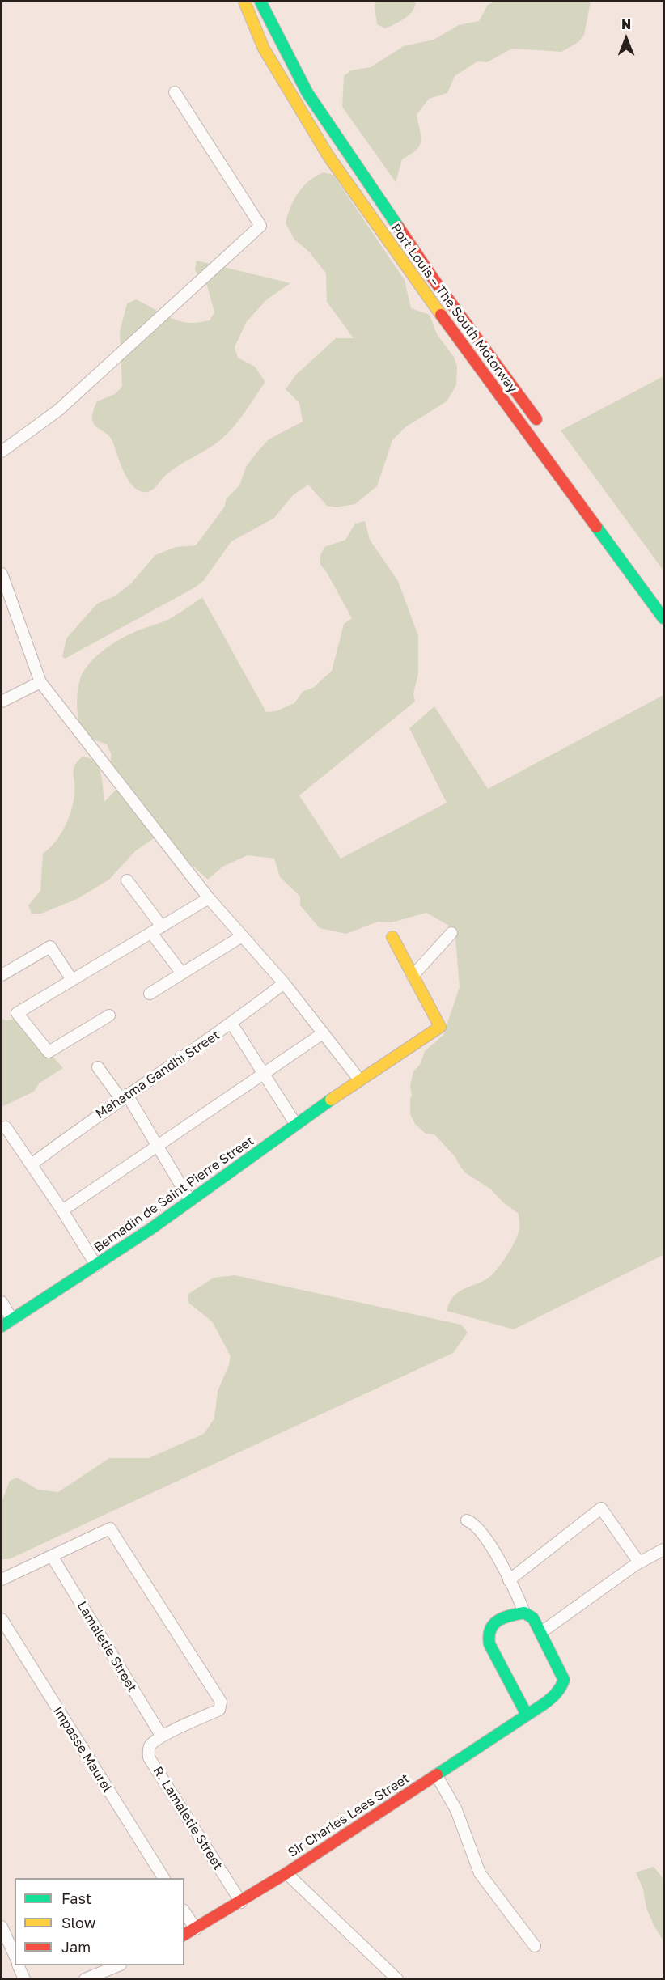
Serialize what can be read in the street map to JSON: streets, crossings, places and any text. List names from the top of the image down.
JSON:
{
  "streets": {
    "main road": ["Port Louis – The South Motorway", "Bernadin de Saint Pierre Street", "Sir Charles Lees Street"],
    "street": [
      "Mahatma Gandhi Street",
      "Lamaletie Street",
      "Impasse Maurel",
      "R. Lamaletie Street"
    ]
  },
  "crossings": [
    ["Lamaletie Street", "R. Lamaletie Street"],
    ["Sir Charles Lees Street", "R. Lamaletie Street"]
  ],
  "legend": ["Fast", "Slow", "Jam"],
  "north": "top"
}
